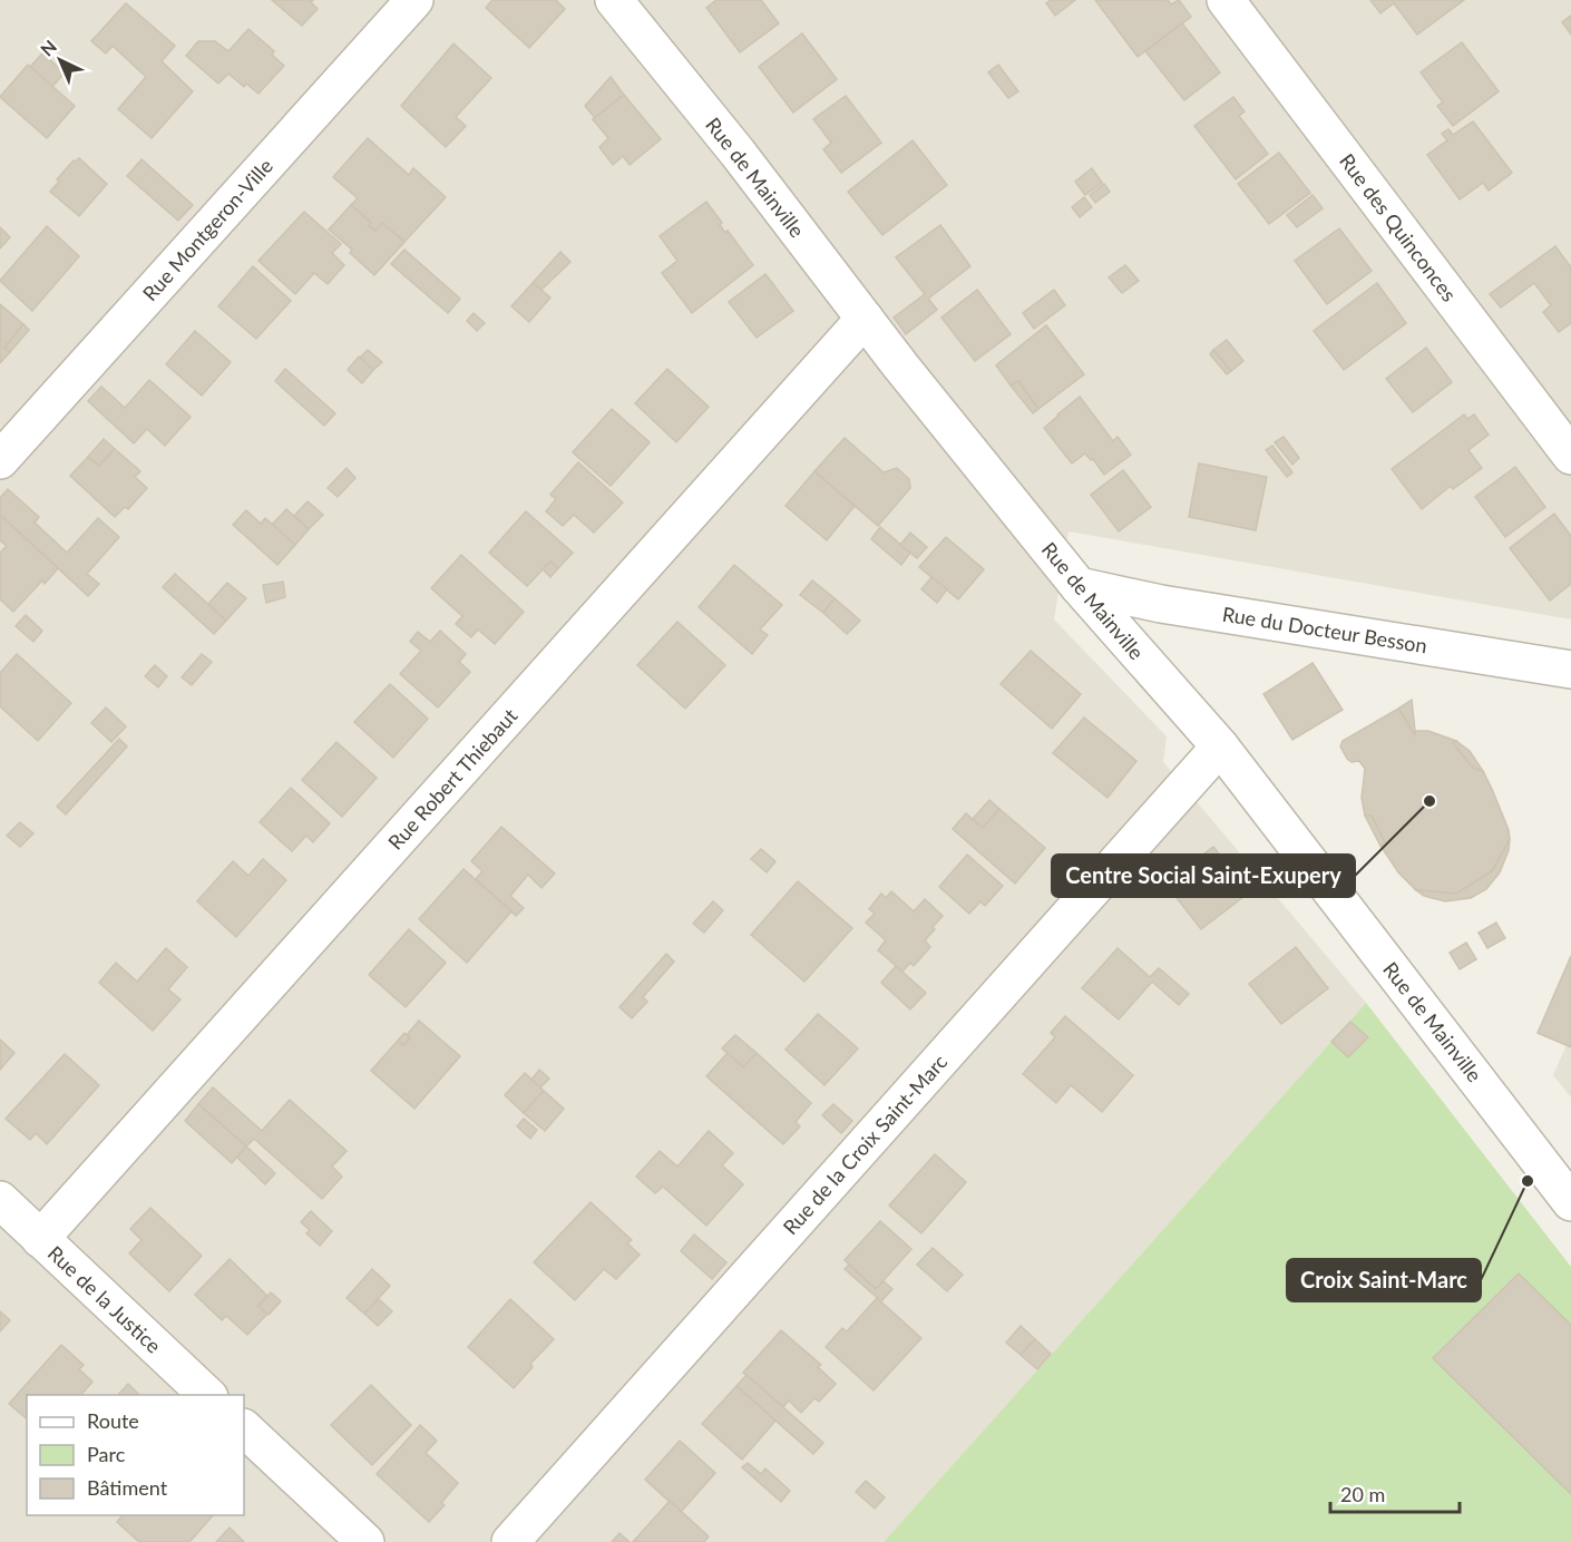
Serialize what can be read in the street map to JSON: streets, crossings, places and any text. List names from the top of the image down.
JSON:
{
  "streets": {
    "street": [
      "Rue de Mainville",
      "Rue des Quinconces",
      "Rue Montgeron-Ville",
      "Rue du Docteur Besson",
      "Rue Robert Thiebaut",
      "Rue de la Croix Saint-Marc",
      "Rue de la Justice"
    ]
  },
  "crossings": [
    ["Rue de Mainville", "Rue du Docteur Besson"],
    ["Rue de Mainville", "Rue Robert Thiebaut"],
    ["Rue de Mainville", "Rue de la Croix Saint-Marc"],
    ["Rue Robert Thiebaut", "Rue de la Justice"]
  ],
  "places": ["Centre Social Saint-Exupery", "Croix Saint-Marc"],
  "legend": ["Route", "Parc", "Bâtiment"],
  "scale_bar": "20 m",
  "north": "top left"
}
